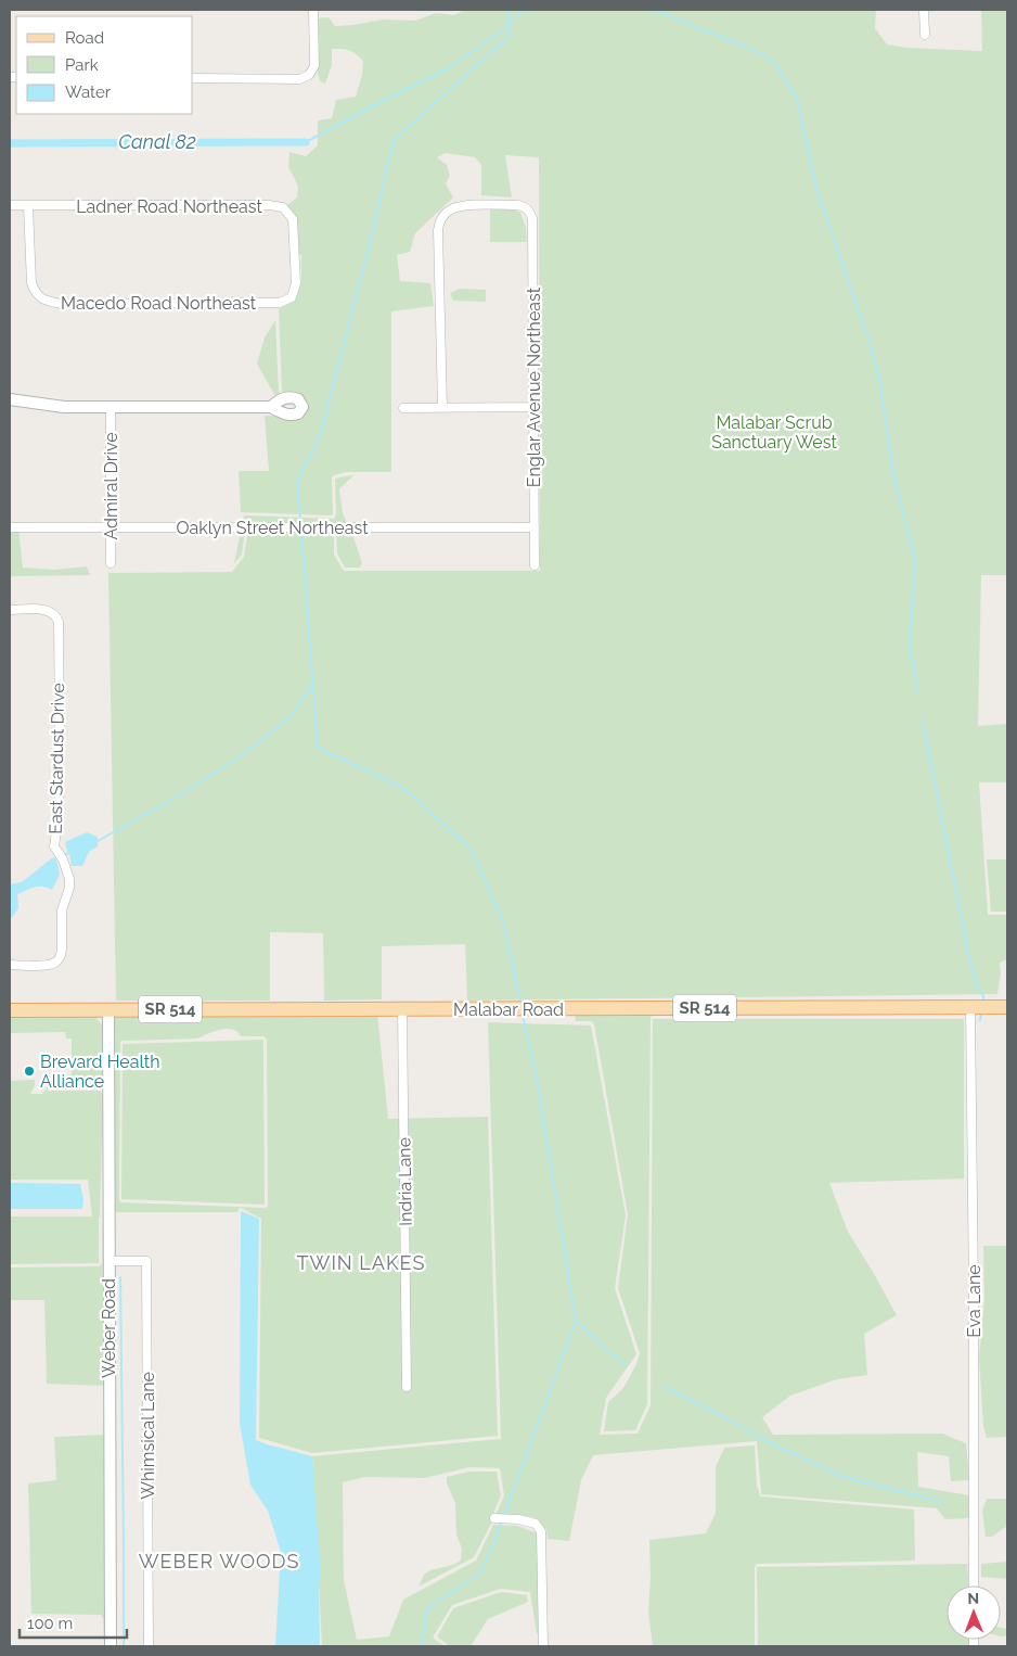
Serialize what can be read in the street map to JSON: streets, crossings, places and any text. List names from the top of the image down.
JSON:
{
  "streets": {
    "main road": ["SR 514", "Malabar Road"],
    "street": [
      "Ladner Road Northeast",
      "Macedo Road Northeast",
      "Englar Avenue Northeast",
      "Admiral Drive",
      "Oaklyn Street Northeast",
      "East Stardust Drive",
      "Indria Lane",
      "Eva Lane",
      "Weber Road",
      "Whimsical Lane"
    ]
  },
  "crossings": [
    ["Ladner Road Northeast", "Macedo Road Northeast"],
    ["Englar Avenue Northeast", "Oaklyn Street Northeast"],
    ["Admiral Drive", "Oaklyn Street Northeast"],
    ["Malabar Road", "Indria Lane"],
    ["Malabar Road", "Eva Lane"],
    ["Malabar Road", "Weber Road"],
    ["Weber Road", "Whimsical Lane"]
  ],
  "districts": ["TWIN LAKES", "WEBER WOODS"],
  "water": ["Canal 82"],
  "parks": ["Malabar Scrub Sanctuary West"],
  "places": ["Brevard Health Alliance"],
  "legend": ["Road", "Park", "Water"],
  "scale_bar": "100 m",
  "north": "top"
}
